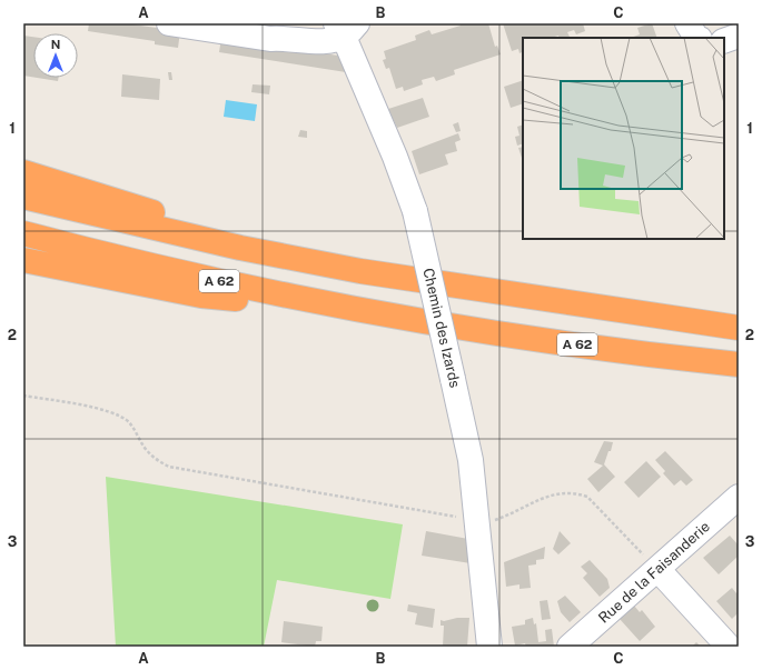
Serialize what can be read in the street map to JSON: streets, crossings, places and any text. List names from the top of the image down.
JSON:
{
  "streets": {
    "highway": ["A 62"],
    "street": ["Chemin des Izards", "Rue de la Faisanderie"]
  },
  "north": "top",
  "grid": {
    "columns": ["A", "B", "C"],
    "rows": ["1", "2", "3"]
  }
}
